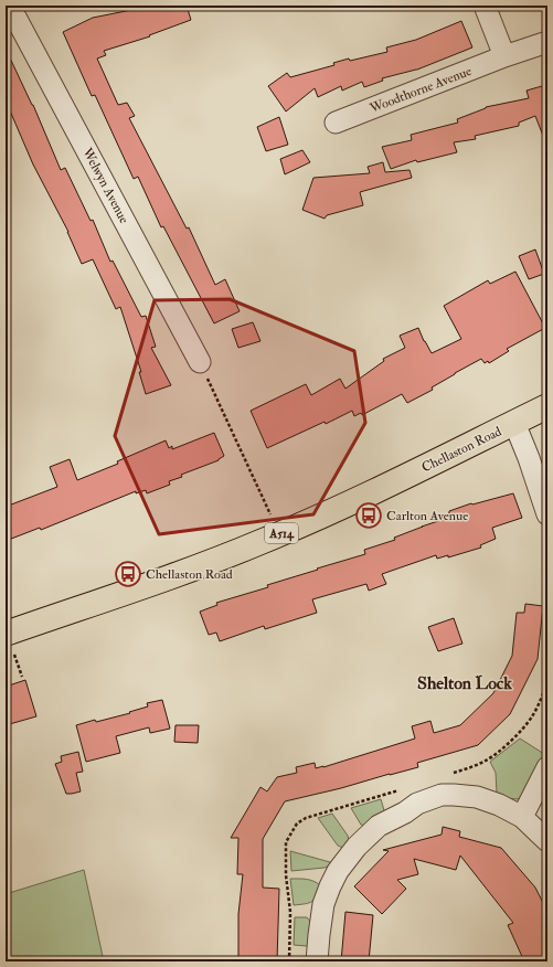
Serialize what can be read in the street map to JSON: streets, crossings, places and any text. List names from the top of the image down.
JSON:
{
  "streets": {
    "main road": ["Chellaston Road", "A514"],
    "street": ["Woodthorne Avenue", "Welwyn Avenue"]
  },
  "districts": ["Shelton Lock"],
  "places": {
    "bus stop": ["Carlton Avenue", "Chellaston Road"]
  }
}
